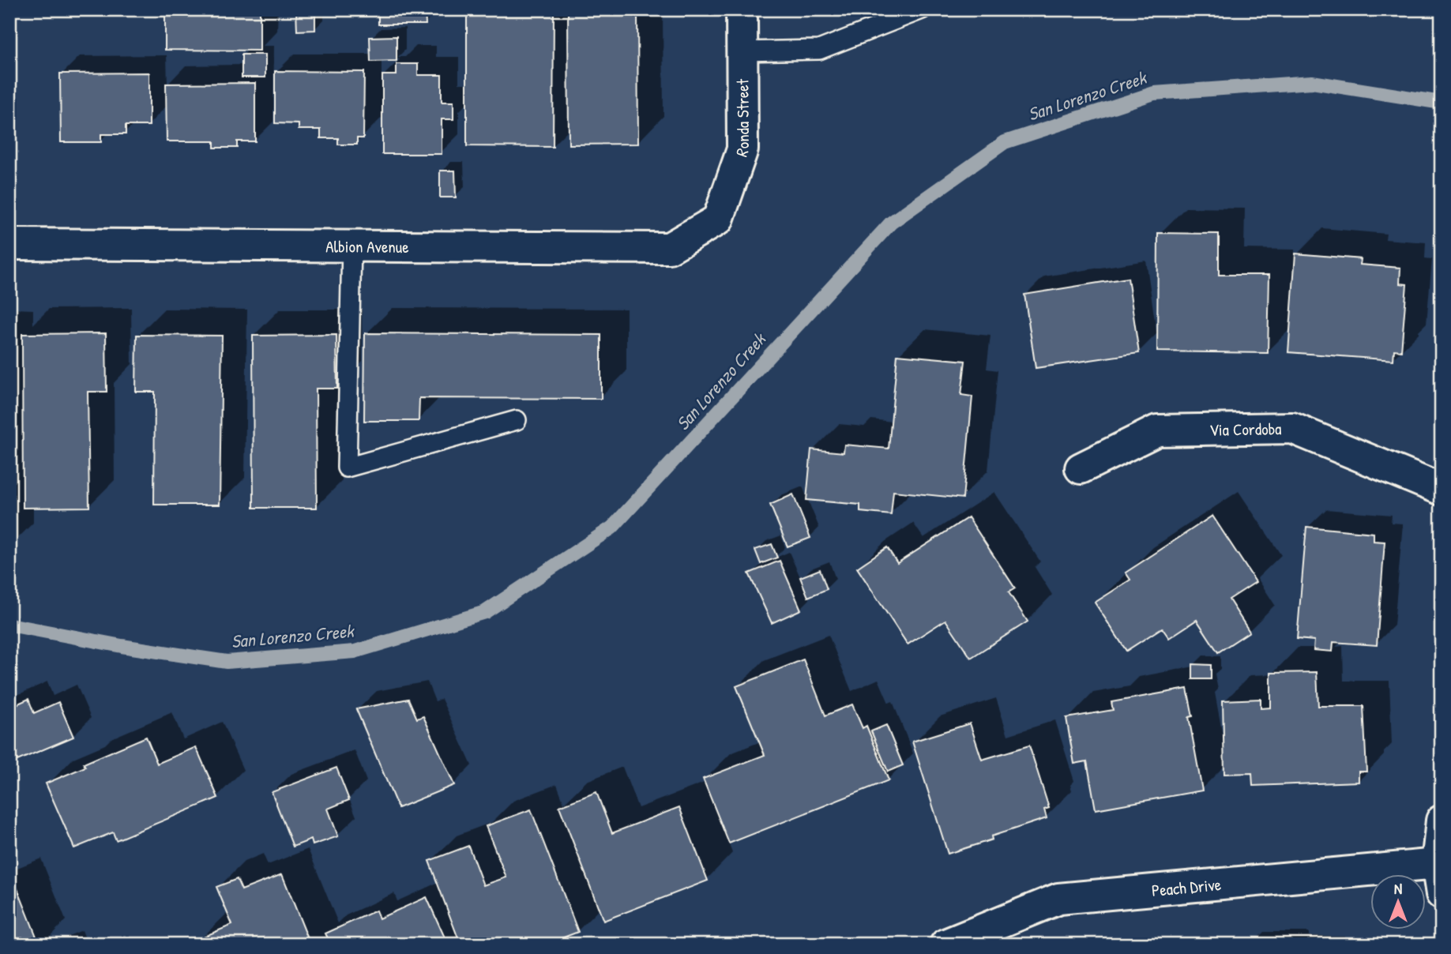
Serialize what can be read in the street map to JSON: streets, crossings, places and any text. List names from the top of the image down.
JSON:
{
  "streets": {
    "street": [
      "Ronda Street",
      "Albion Avenue",
      "Via Cordoba",
      "Peach Drive"
    ]
  },
  "crossings": [
    ["Ronda Street", "Albion Avenue"]
  ],
  "water": ["San Lorenzo Creek"],
  "north": "top"
}
